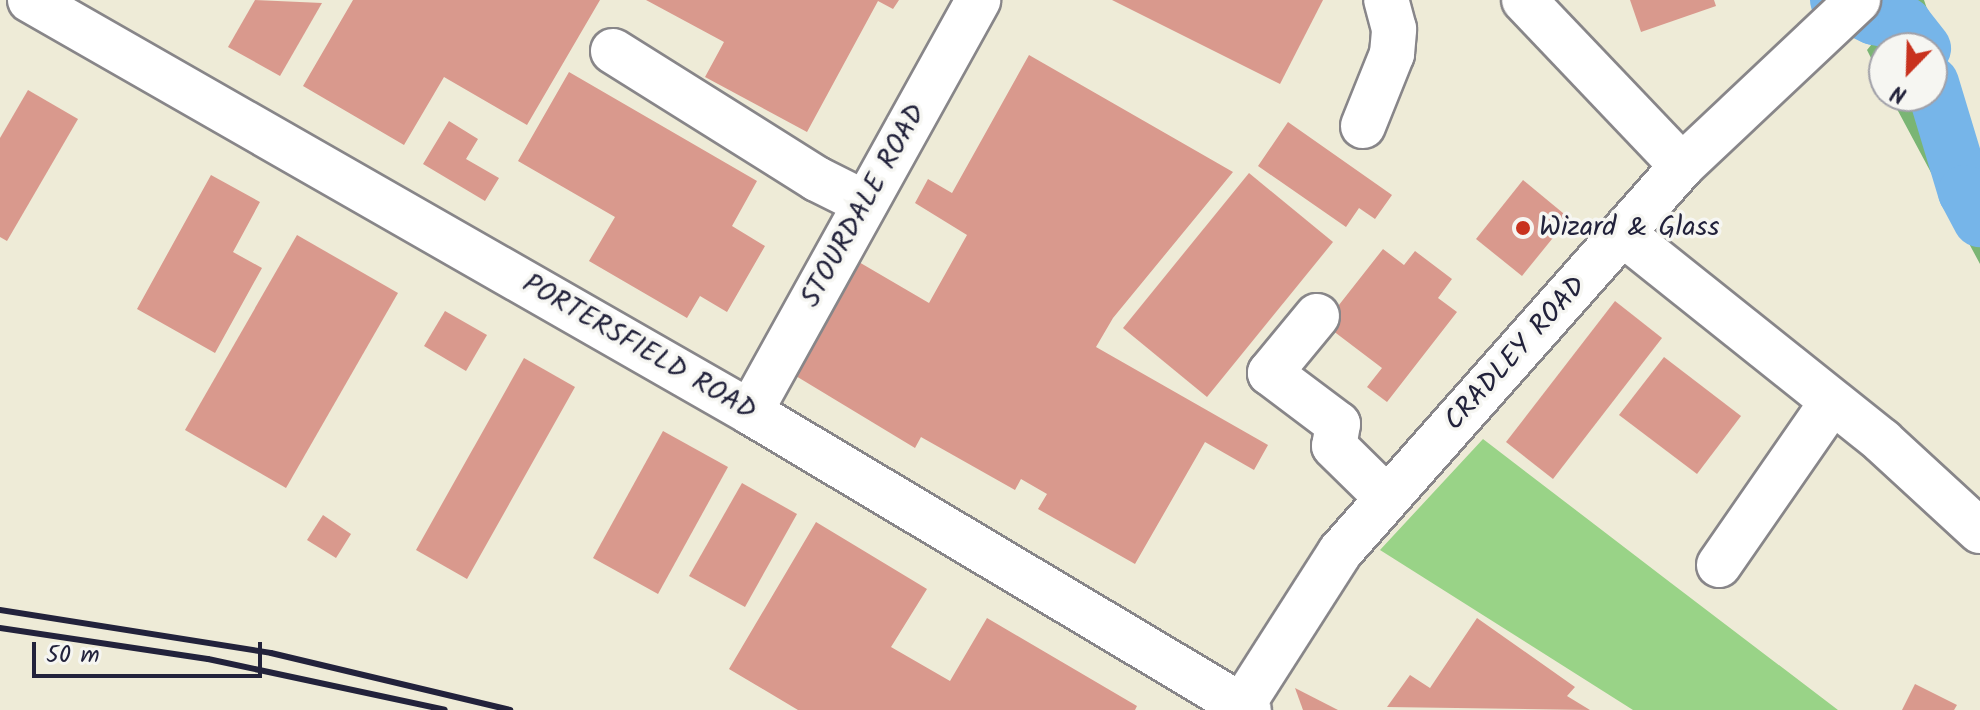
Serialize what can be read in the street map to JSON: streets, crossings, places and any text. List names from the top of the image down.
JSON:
{
  "streets": {
    "street": ["STOURDALE ROAD", "PORTERSFIELD ROAD", "CRADLEY ROAD"]
  },
  "crossings": [
    ["STOURDALE ROAD", "PORTERSFIELD ROAD"],
    ["PORTERSFIELD ROAD", "CRADLEY ROAD"]
  ],
  "places": ["Wizard & Glass"],
  "scale_bar": "50 m",
  "north": "bottom left"
}
